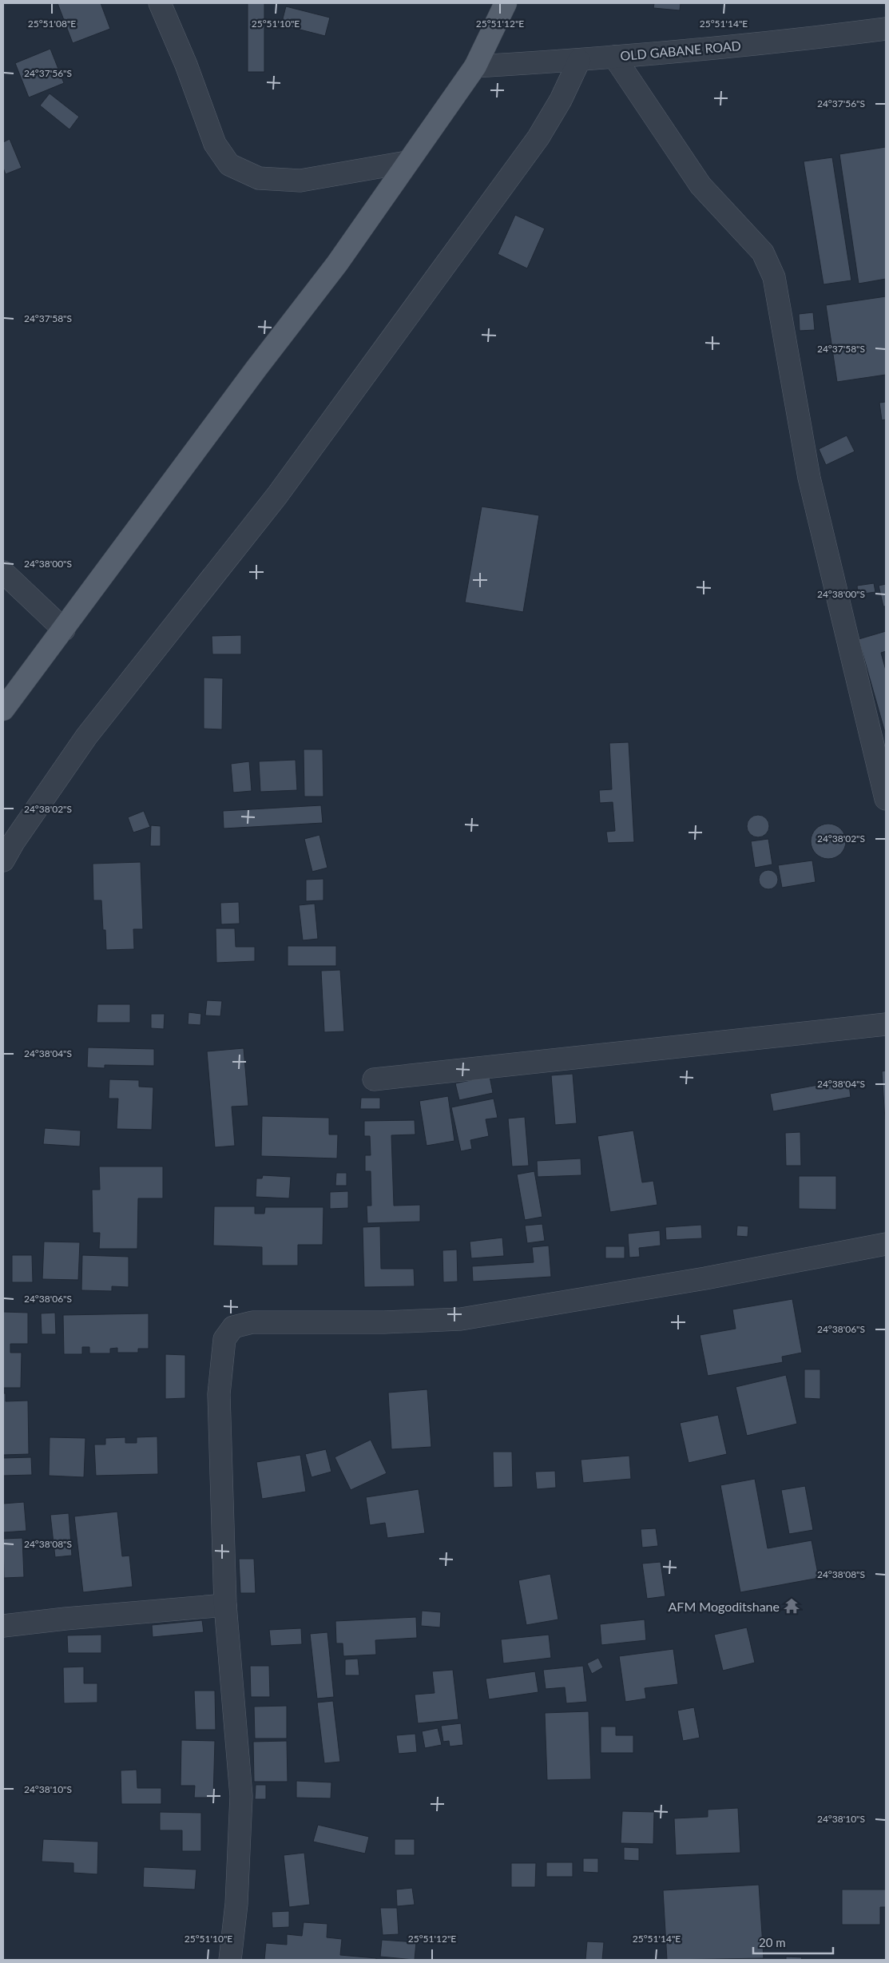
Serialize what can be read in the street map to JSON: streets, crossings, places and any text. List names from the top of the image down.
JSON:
{
  "streets": {
    "street": ["OLD GABANE ROAD"]
  },
  "places": {
    "temple": ["AFM Mogoditshane"]
  },
  "scale_bar": "20 m",
  "coordinates": [
    "25°51'08\"E",
    "25°51'10\"E",
    "25°51'12\"E",
    "25°51'14\"E",
    "24°37'56\"S",
    "24°37'58\"S",
    "24°38'00\"S",
    "24°38'02\"S",
    "24°38'04\"S",
    "24°38'06\"S",
    "24°38'08\"S",
    "24°38'10\"S"
  ]
}
